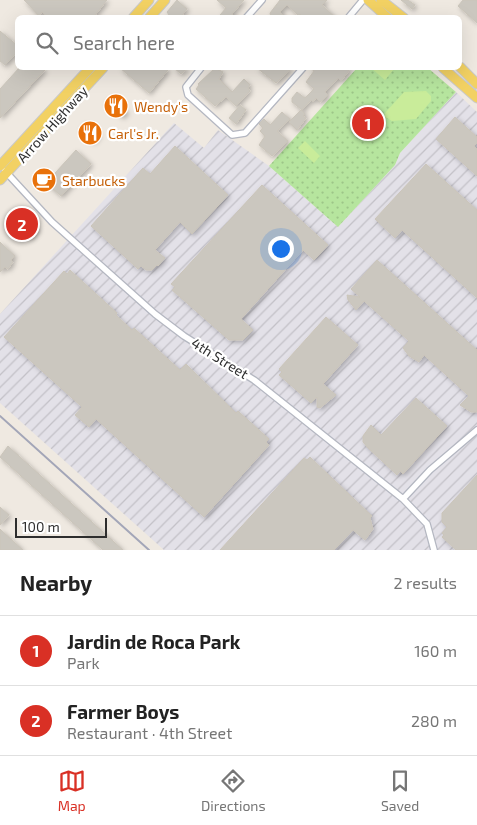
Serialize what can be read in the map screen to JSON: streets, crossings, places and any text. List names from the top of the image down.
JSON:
{
  "streets": {
    "main road": ["Arrow Highway"],
    "street": ["4th Street"]
  },
  "crossings": [
    ["Arrow Highway", "4th Street"]
  ],
  "places": {
    "restaurant": ["Wendy's", "Carl's Jr."],
    "cafe": ["Starbucks"]
  },
  "scale_bar": "100 m",
  "page": {
    "search": "Search here",
    "pins": ["1", "2"],
    "scale": "100 m",
    "heading": ["Nearby", "2 results"],
    "list": [
      {
        "mark": "1",
        "name": "Jardin de Roca Park",
        "note": "Park",
        "value": "160 m"
      },
      {
        "mark": "2",
        "name": "Farmer Boys",
        "note": "Restaurant · 4th Street",
        "value": "280 m"
      }
    ],
    "nav": ["Map", "Directions", "Saved"]
  }
}
